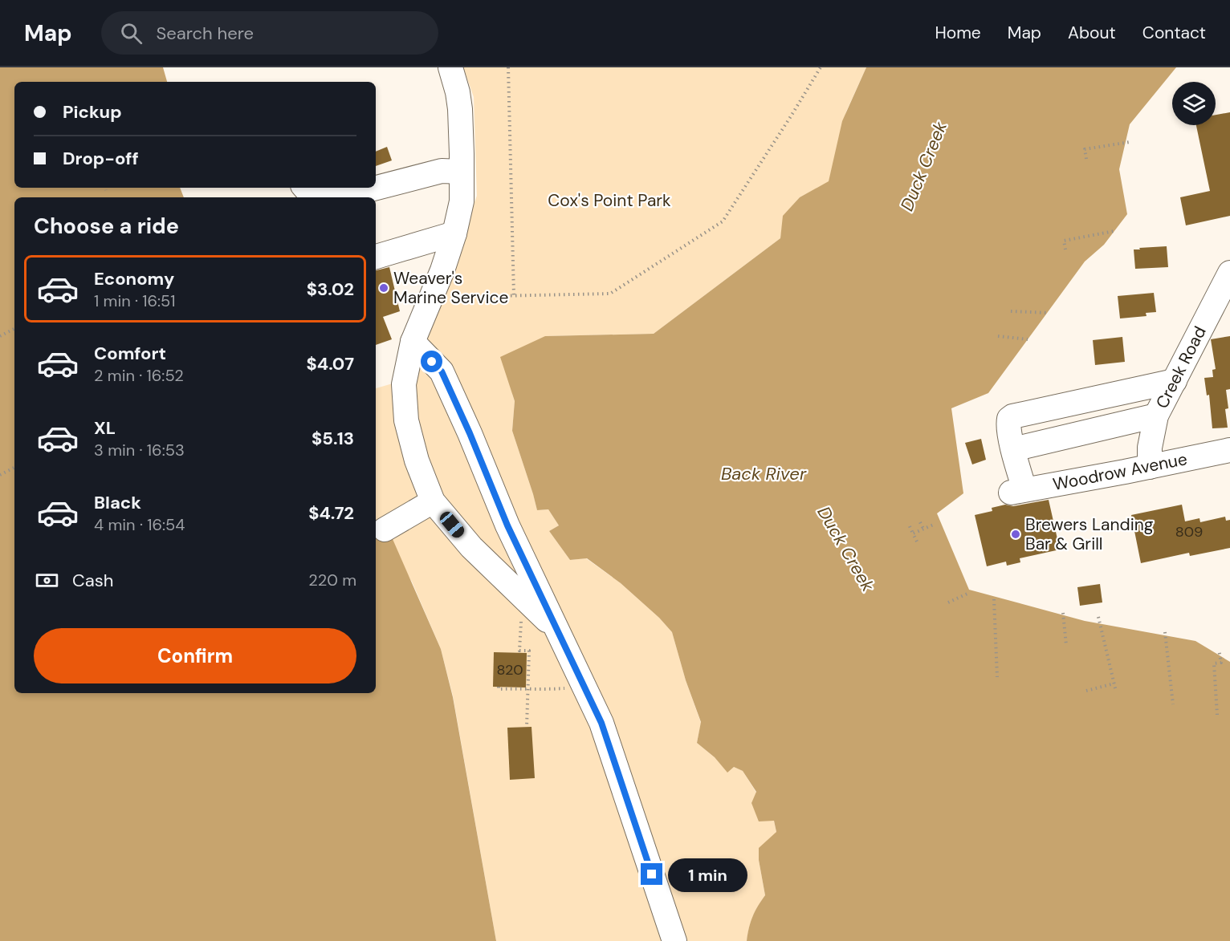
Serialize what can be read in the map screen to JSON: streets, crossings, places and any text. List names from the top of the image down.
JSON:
{
  "streets": {
    "street": ["Creek Road", "Woodrow Avenue"]
  },
  "crossings": [
    ["Creek Road", "Woodrow Avenue"]
  ],
  "water": ["Duck Creek", "Back River"],
  "parks": ["Cox's Point Park"],
  "places": ["Weaver's Marine Service", "Brewers Landing Bar & Grill"],
  "house_numbers": ["809", "820"],
  "page": {
    "header": "Map",
    "search": "Search here",
    "nav": [
      "Home",
      "Map",
      "About",
      "Contact"
    ],
    "banner": ["Pickup", "Drop-off"],
    "heading": "Choose a ride",
    "list": [
      {
        "name": "Economy",
        "note": "1 min · 16:51",
        "value": "$3.02"
      },
      {
        "name": "Comfort",
        "note": "2 min · 16:52",
        "value": "$4.07"
      },
      {
        "name": "XL",
        "note": "3 min · 16:53",
        "value": "$5.13"
      },
      {
        "name": "Black",
        "note": "4 min · 16:54",
        "value": "$4.72"
      }
    ],
    "pay": ["Cash", "220 m"],
    "buttons": "Confirm",
    "bubble": "1 min"
  }
}
